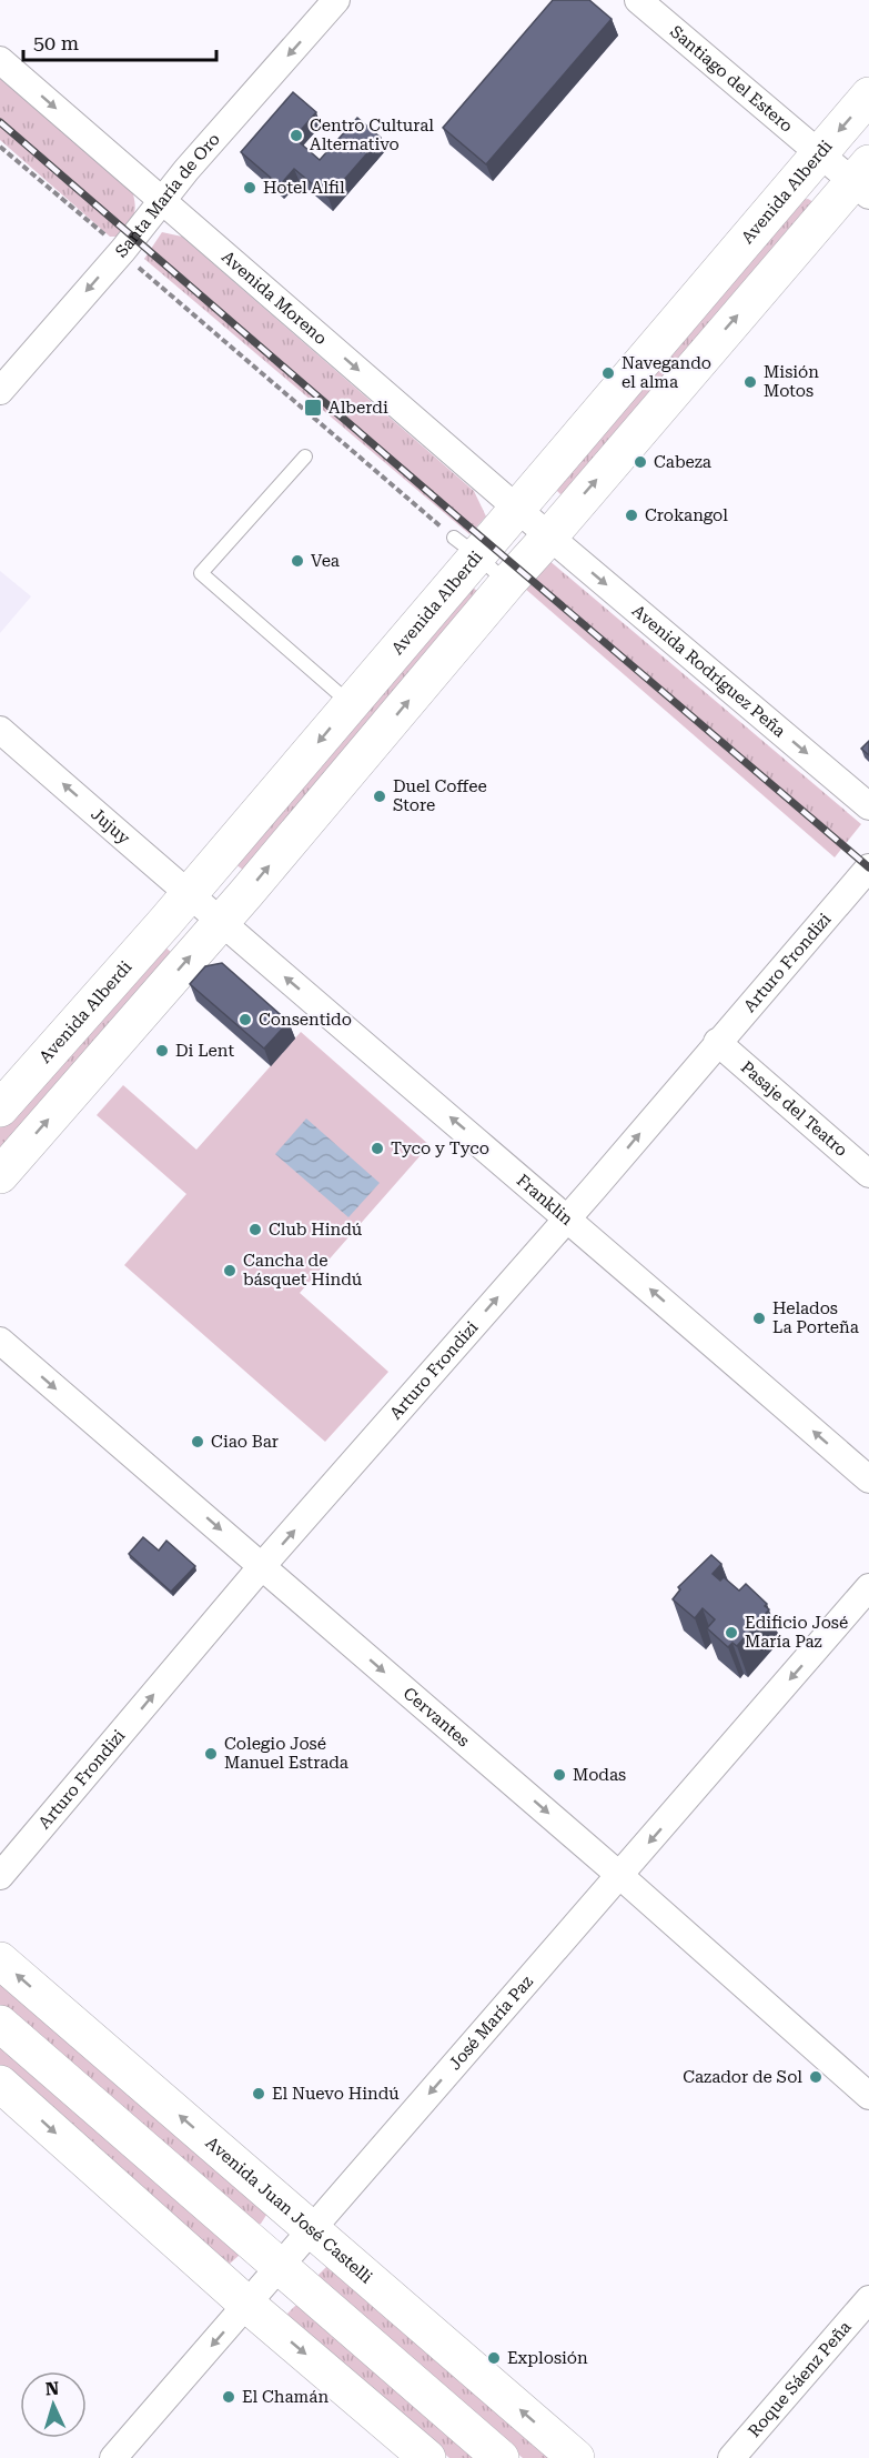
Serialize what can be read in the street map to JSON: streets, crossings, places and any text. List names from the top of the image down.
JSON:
{
  "streets": {
    "main road": ["Avenida Alberdi", "Avenida Juan José Castelli"],
    "street": [
      "Santiago del Estero",
      "Santa María de Oro",
      "Avenida Moreno",
      "Avenida Rodríguez Peña",
      "Jujuy",
      "Arturo Frondizi",
      "Pasaje del Teatro",
      "Franklin",
      "Cervantes",
      "José María Paz",
      "Roque Sáenz Peña"
    ]
  },
  "crossings": [
    ["Santiago del Estero", "Avenida Alberdi"],
    ["Avenida Alberdi", "Avenida Moreno"],
    ["Avenida Alberdi", "Jujuy"],
    ["Santa María de Oro", "Avenida Moreno"],
    ["Avenida Moreno", "Avenida Rodríguez Peña"],
    ["Jujuy", "Franklin"],
    ["Arturo Frondizi", "Pasaje del Teatro"],
    ["Arturo Frondizi", "Franklin"],
    ["Arturo Frondizi", "Cervantes"],
    ["Cervantes", "José María Paz"],
    ["José María Paz", "Avenida Juan José Castelli"]
  ],
  "one_way": [
    "Santa María de Oro",
    "Avenida Moreno",
    "Avenida Rodríguez Peña",
    "Jujuy",
    "Arturo Frondizi",
    "Franklin",
    "Cervantes",
    "José María Paz"
  ],
  "places": {
    "other": [
      "Centro Cultural Alternativo",
      "Hotel Alfil",
      "Navegando el alma",
      "Misión Motos",
      "Cabeza",
      "Crokangol",
      "Vea",
      "Duel Coffee Store",
      "Consentido",
      "Di Lent",
      "Tyco y Tyco",
      "Club Hindú",
      "Cancha de básquet Hindú",
      "Helados La Porteña",
      "Ciao Bar",
      "Edificio José María Paz",
      "Colegio José Manuel Estrada",
      "Modas",
      "Cazador de Sol",
      "El Nuevo Hindú",
      "Explosión",
      "El Chamán"
    ],
    "transit": ["Alberdi"]
  },
  "scale_bar": "50 m",
  "north": "top"
}
